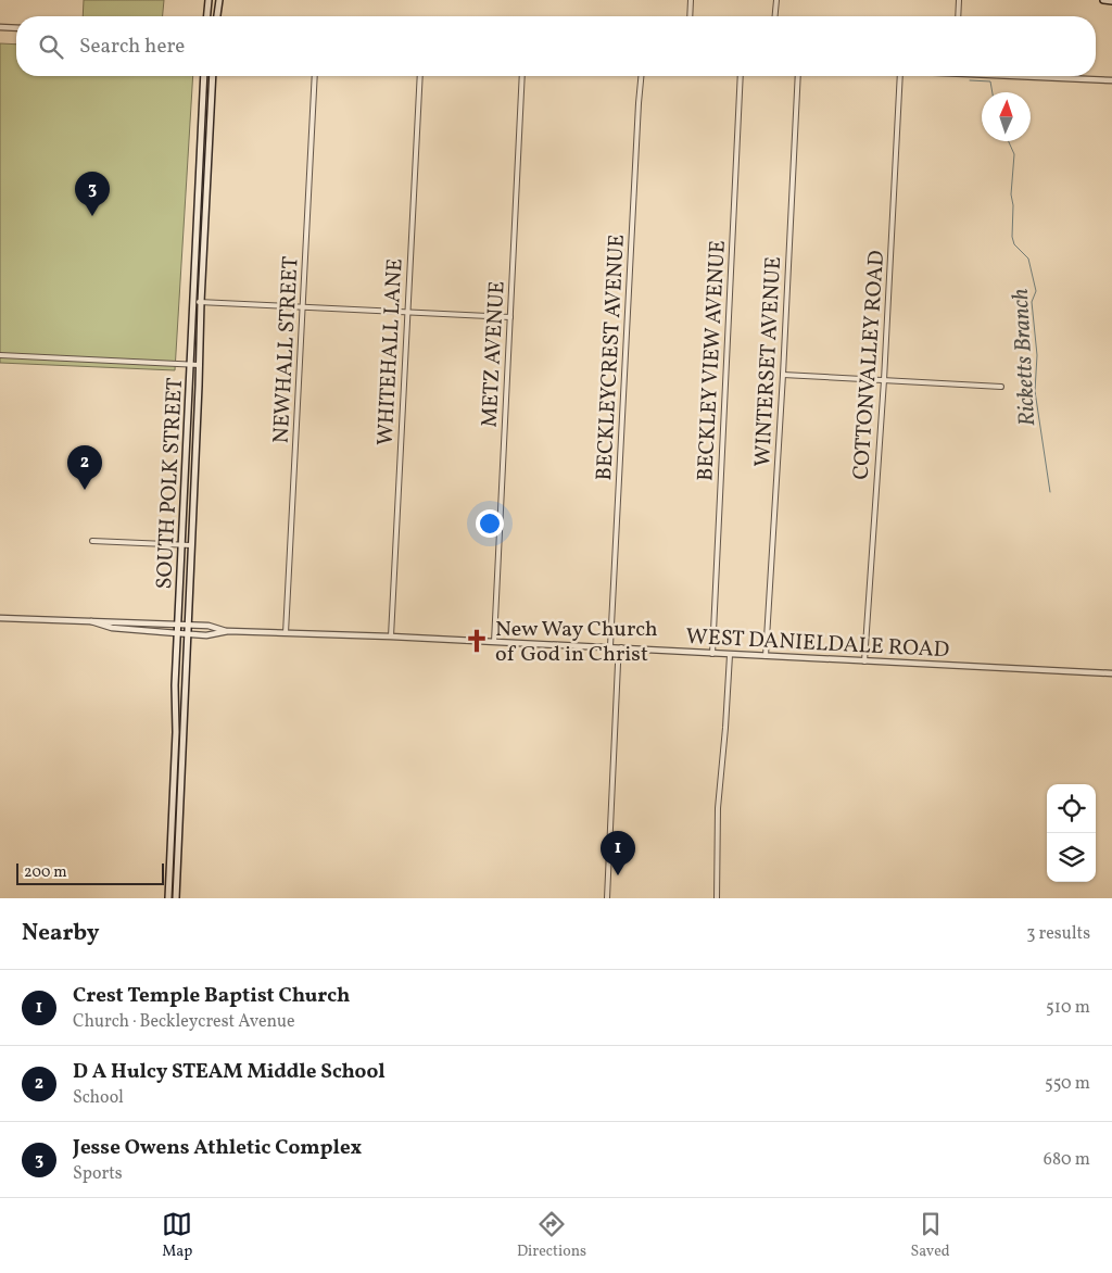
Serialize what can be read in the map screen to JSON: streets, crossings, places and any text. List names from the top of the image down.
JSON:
{
  "streets": {
    "main road": ["SOUTH POLK STREET"],
    "street": [
      "NEWHALL STREET",
      "WHITEHALL LANE",
      "METZ AVENUE",
      "BECKLEYCREST AVENUE",
      "BECKLEY VIEW AVENUE",
      "WINTERSET AVENUE",
      "COTTONVALLEY ROAD",
      "WEST DANIELDALE ROAD"
    ]
  },
  "crossings": [
    ["NEWHALL STREET", "WEST DANIELDALE ROAD"],
    ["WHITEHALL LANE", "WEST DANIELDALE ROAD"],
    ["METZ AVENUE", "WEST DANIELDALE ROAD"],
    ["BECKLEYCREST AVENUE", "WEST DANIELDALE ROAD"],
    ["BECKLEY VIEW AVENUE", "WEST DANIELDALE ROAD"],
    ["WINTERSET AVENUE", "WEST DANIELDALE ROAD"],
    ["COTTONVALLEY ROAD", "WEST DANIELDALE ROAD"],
    ["SOUTH POLK STREET", "WEST DANIELDALE ROAD"]
  ],
  "water": ["Ricketts Branch"],
  "places": {
    "church": ["New Way Church of God in Christ"]
  },
  "scale_bar": "200 m",
  "north": "top",
  "page": {
    "search": "Search here",
    "pins": ["3", "2", "1"],
    "scale": "200 m",
    "heading": ["Nearby", "3 results"],
    "list": [
      {
        "mark": "1",
        "name": "Crest Temple Baptist Church",
        "note": "Church · Beckleycrest Avenue",
        "value": "510 m"
      },
      {
        "mark": "2",
        "name": "D A Hulcy STEAM Middle School",
        "note": "School",
        "value": "550 m"
      },
      {
        "mark": "3",
        "name": "Jesse Owens Athletic Complex",
        "note": "Sports",
        "value": "680 m"
      }
    ],
    "nav": ["Map", "Directions", "Saved"]
  }
}
